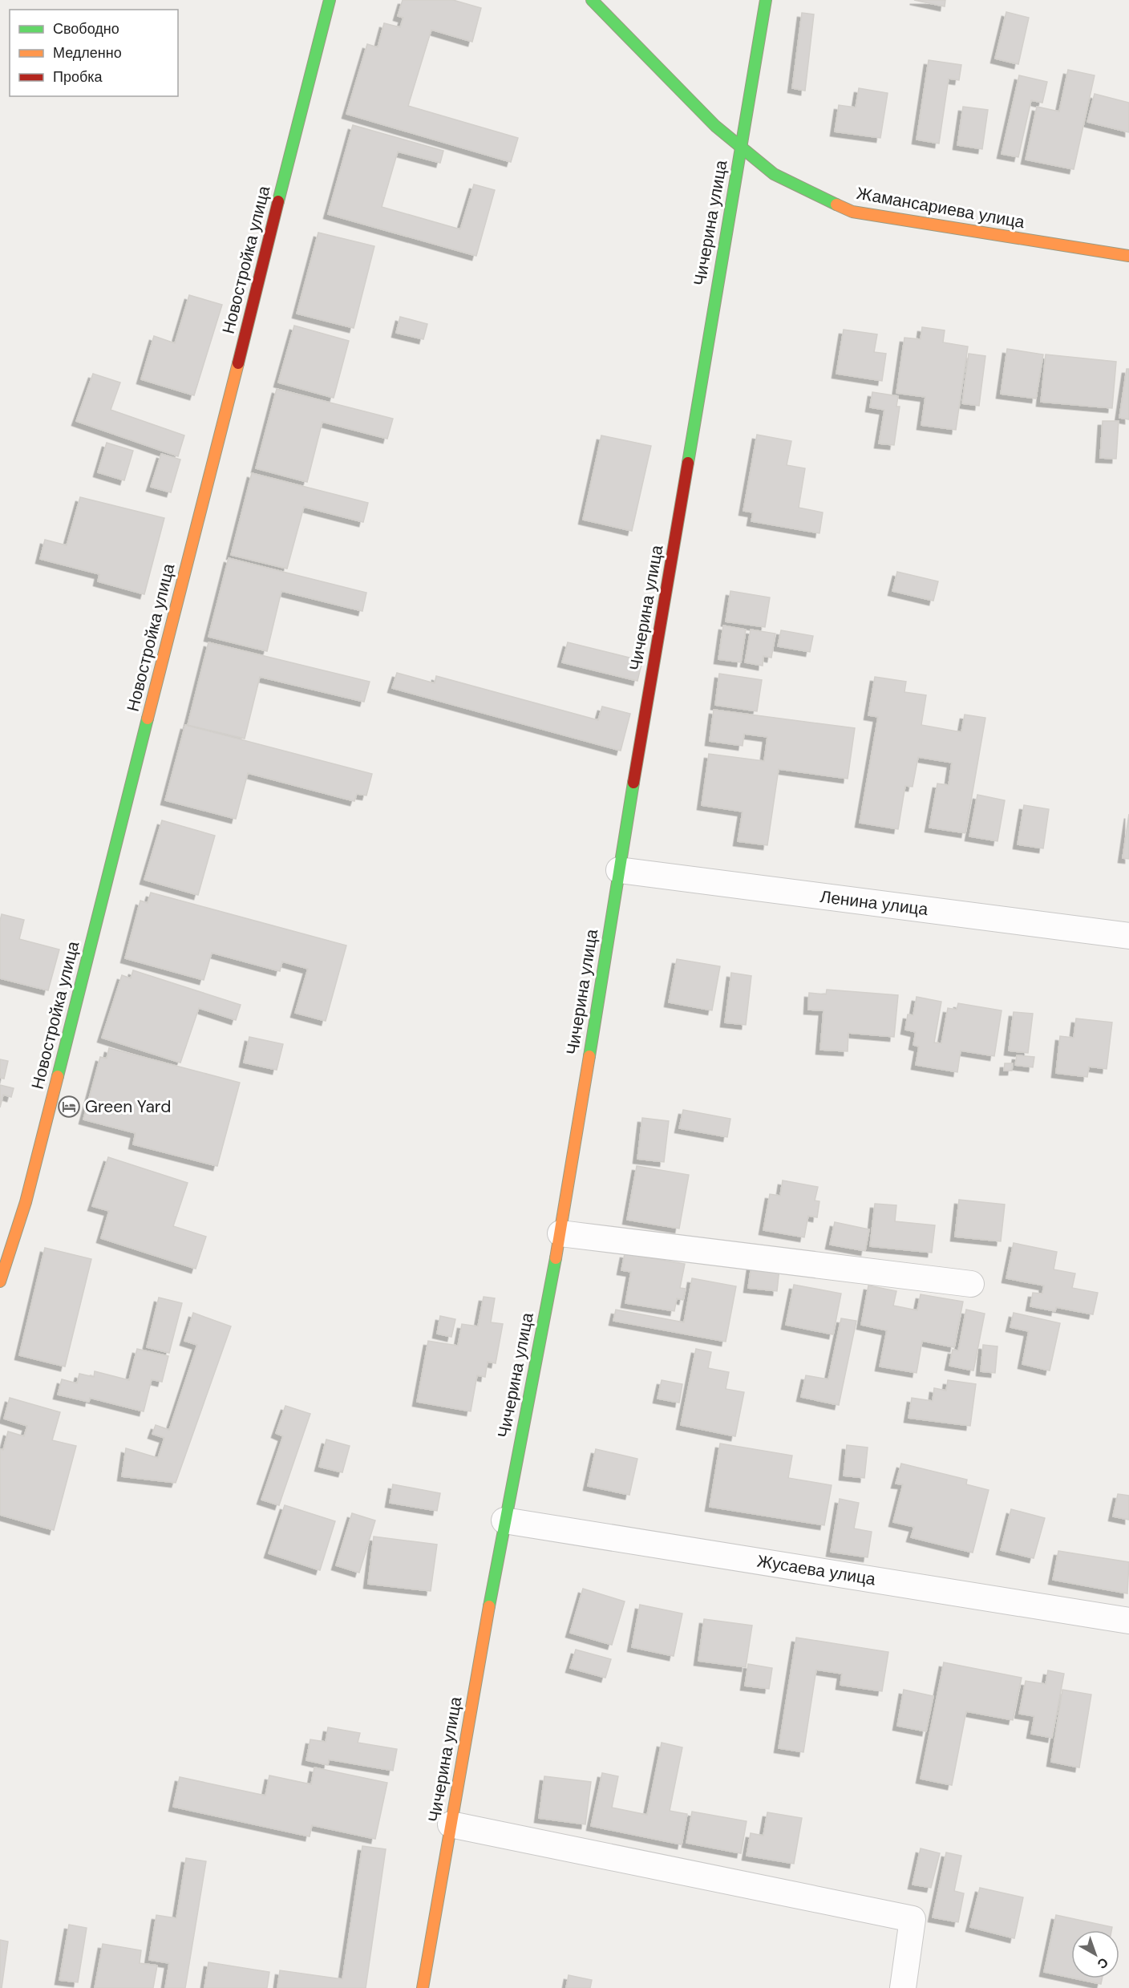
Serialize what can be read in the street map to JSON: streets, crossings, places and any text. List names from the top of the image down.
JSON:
{
  "streets": {
    "street": [
      "Жамансариева улица",
      "Чичерина улица",
      "Новостройка улица",
      "Ленина улица",
      "Жусаева улица"
    ]
  },
  "crossings": [
    ["Жамансариева улица", "Чичерина улица"],
    ["Чичерина улица", "Ленина улица"],
    ["Чичерина улица", "Жусаева улица"]
  ],
  "places": {
    "hotel": ["Green Yard"]
  },
  "legend": ["Свободно", "Медленно", "Пробка"],
  "north": "bottom right"
}
